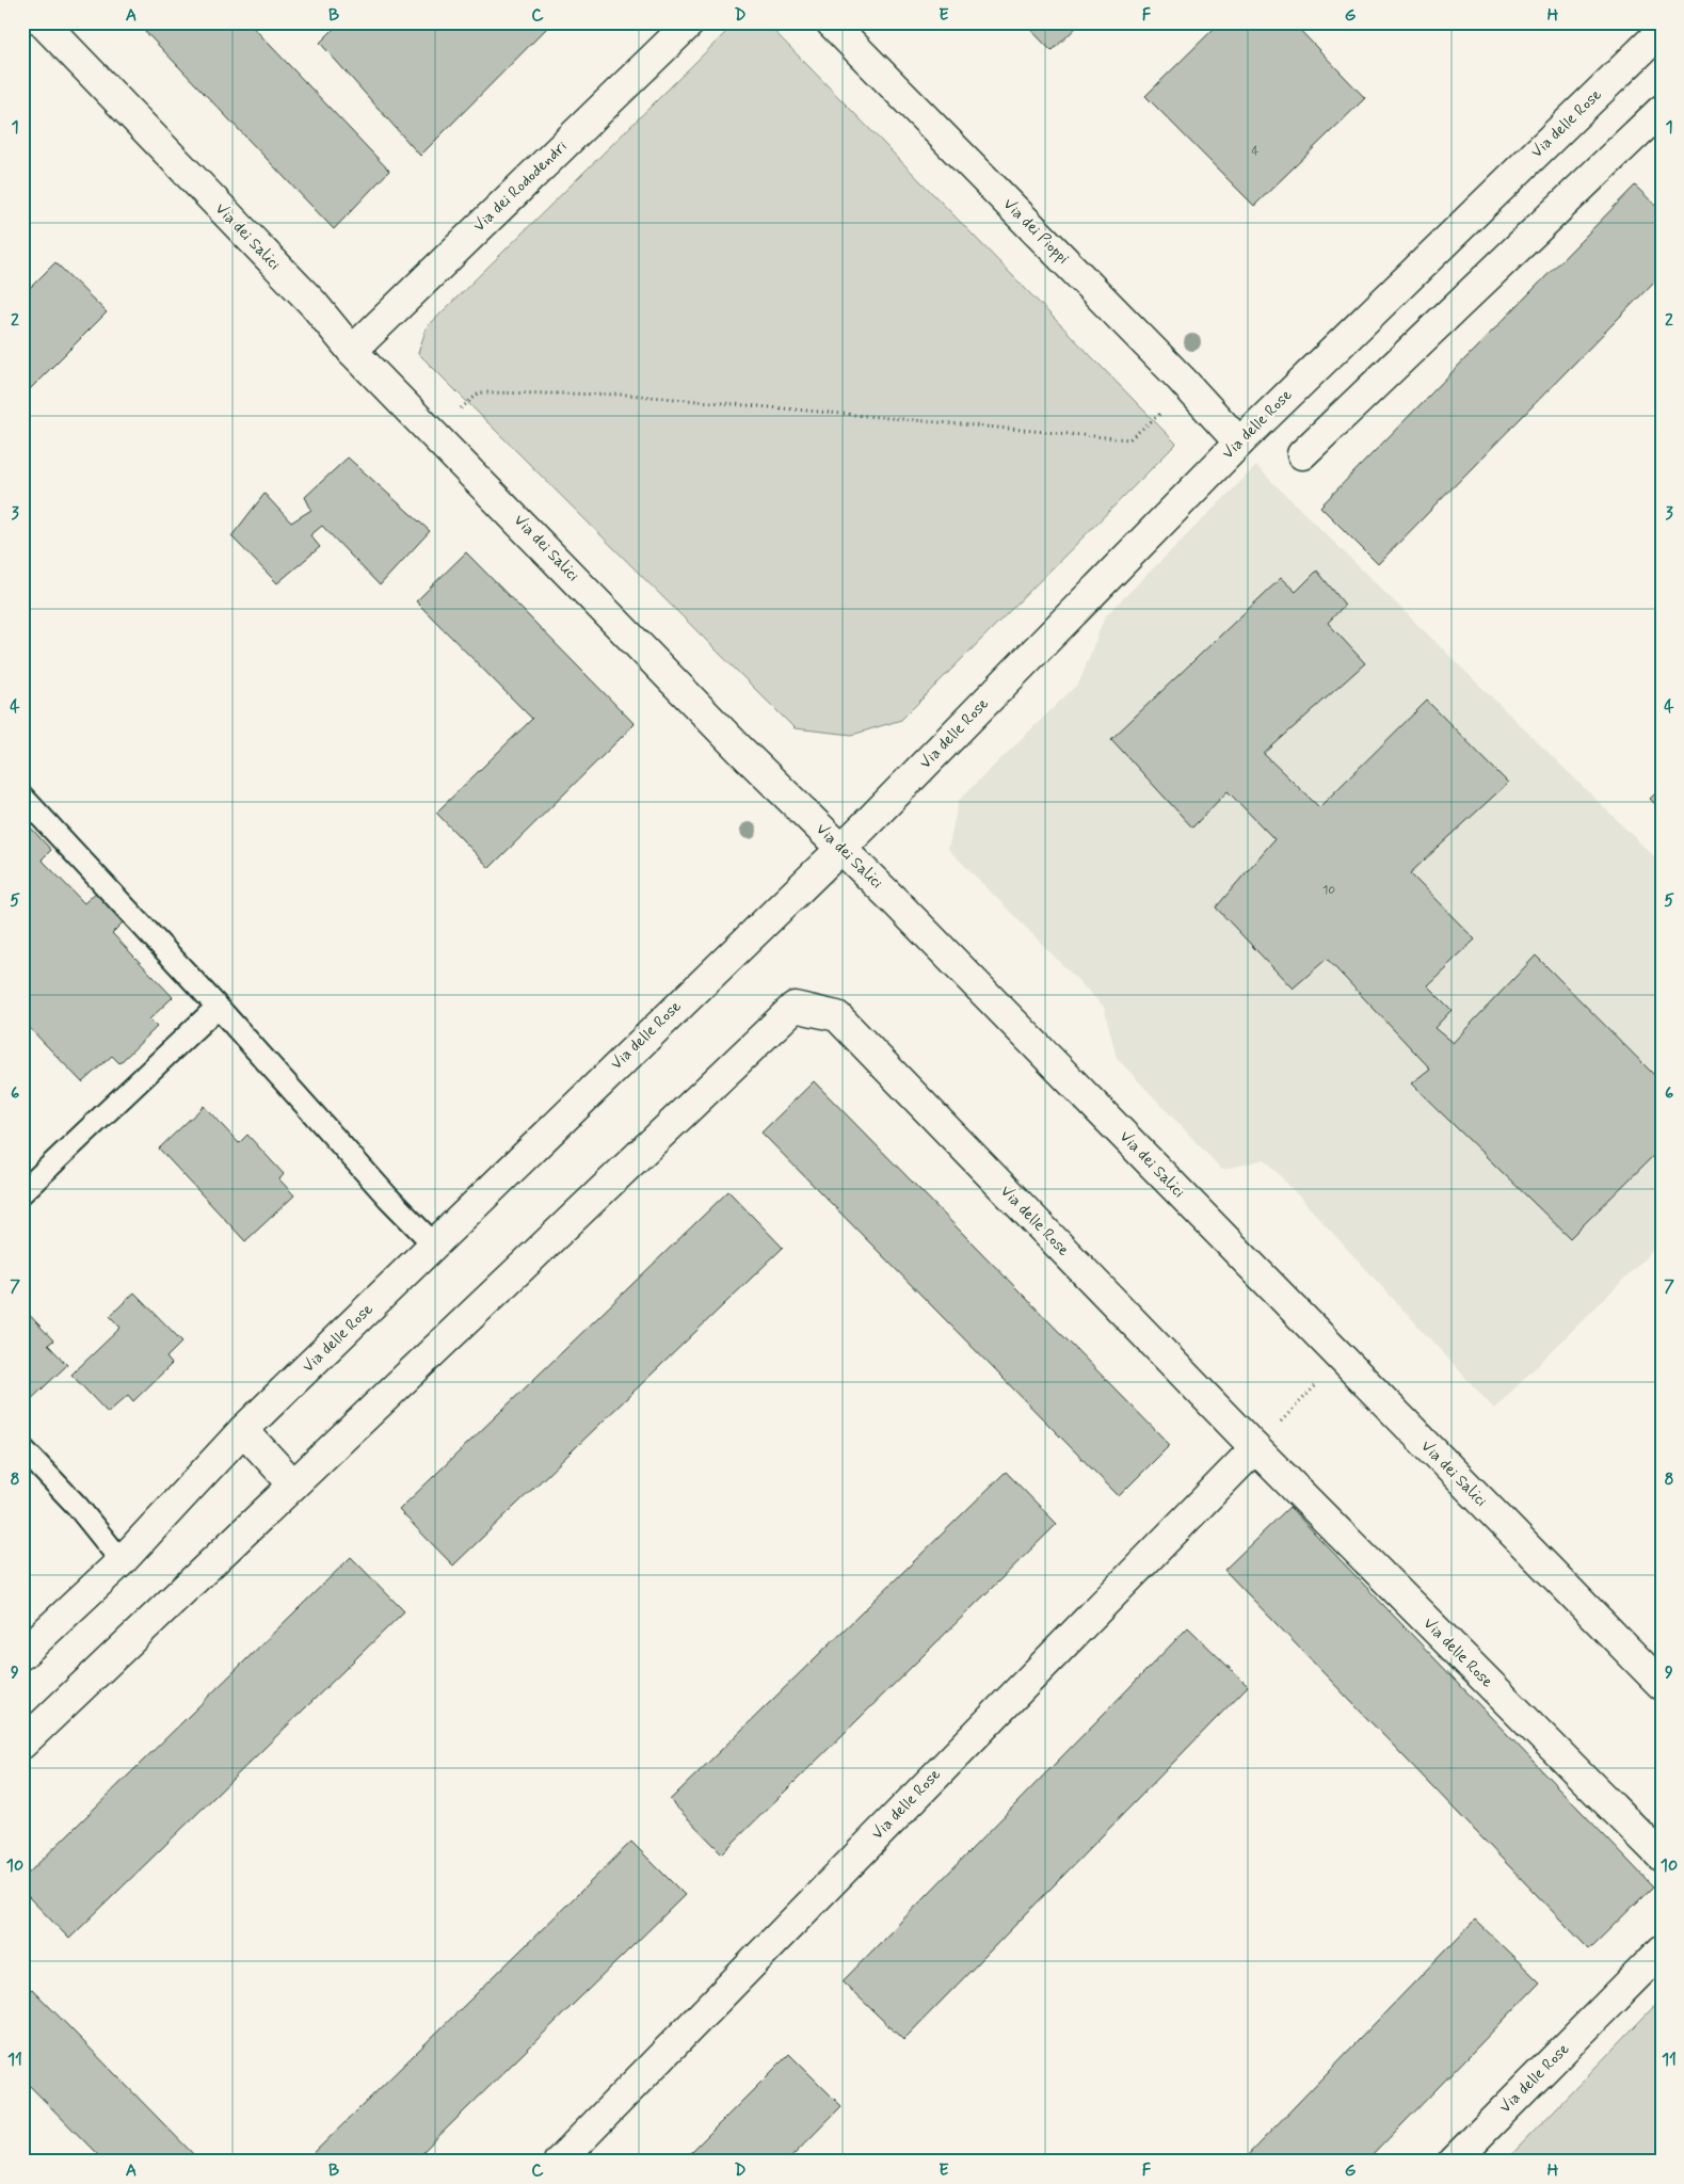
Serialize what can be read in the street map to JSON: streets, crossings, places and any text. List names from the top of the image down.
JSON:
{
  "streets": {
    "street": [
      "Via delle Rose",
      "Via dei Rododendri",
      "Via dei Pioppi",
      "Via dei Salici"
    ]
  },
  "crossings": [
    ["Via delle Rose", "Via dei Pioppi"],
    ["Via delle Rose", "Via dei Salici"],
    ["Via dei Rododendri", "Via dei Salici"]
  ],
  "house_numbers": ["4", "10"],
  "grid": {
    "columns": [
      "A",
      "B",
      "C",
      "D",
      "E",
      "F",
      "G",
      "H"
    ],
    "rows": [
      "1",
      "2",
      "3",
      "4",
      "5",
      "6",
      "7",
      "8",
      "9",
      "10",
      "11"
    ]
  }
}
